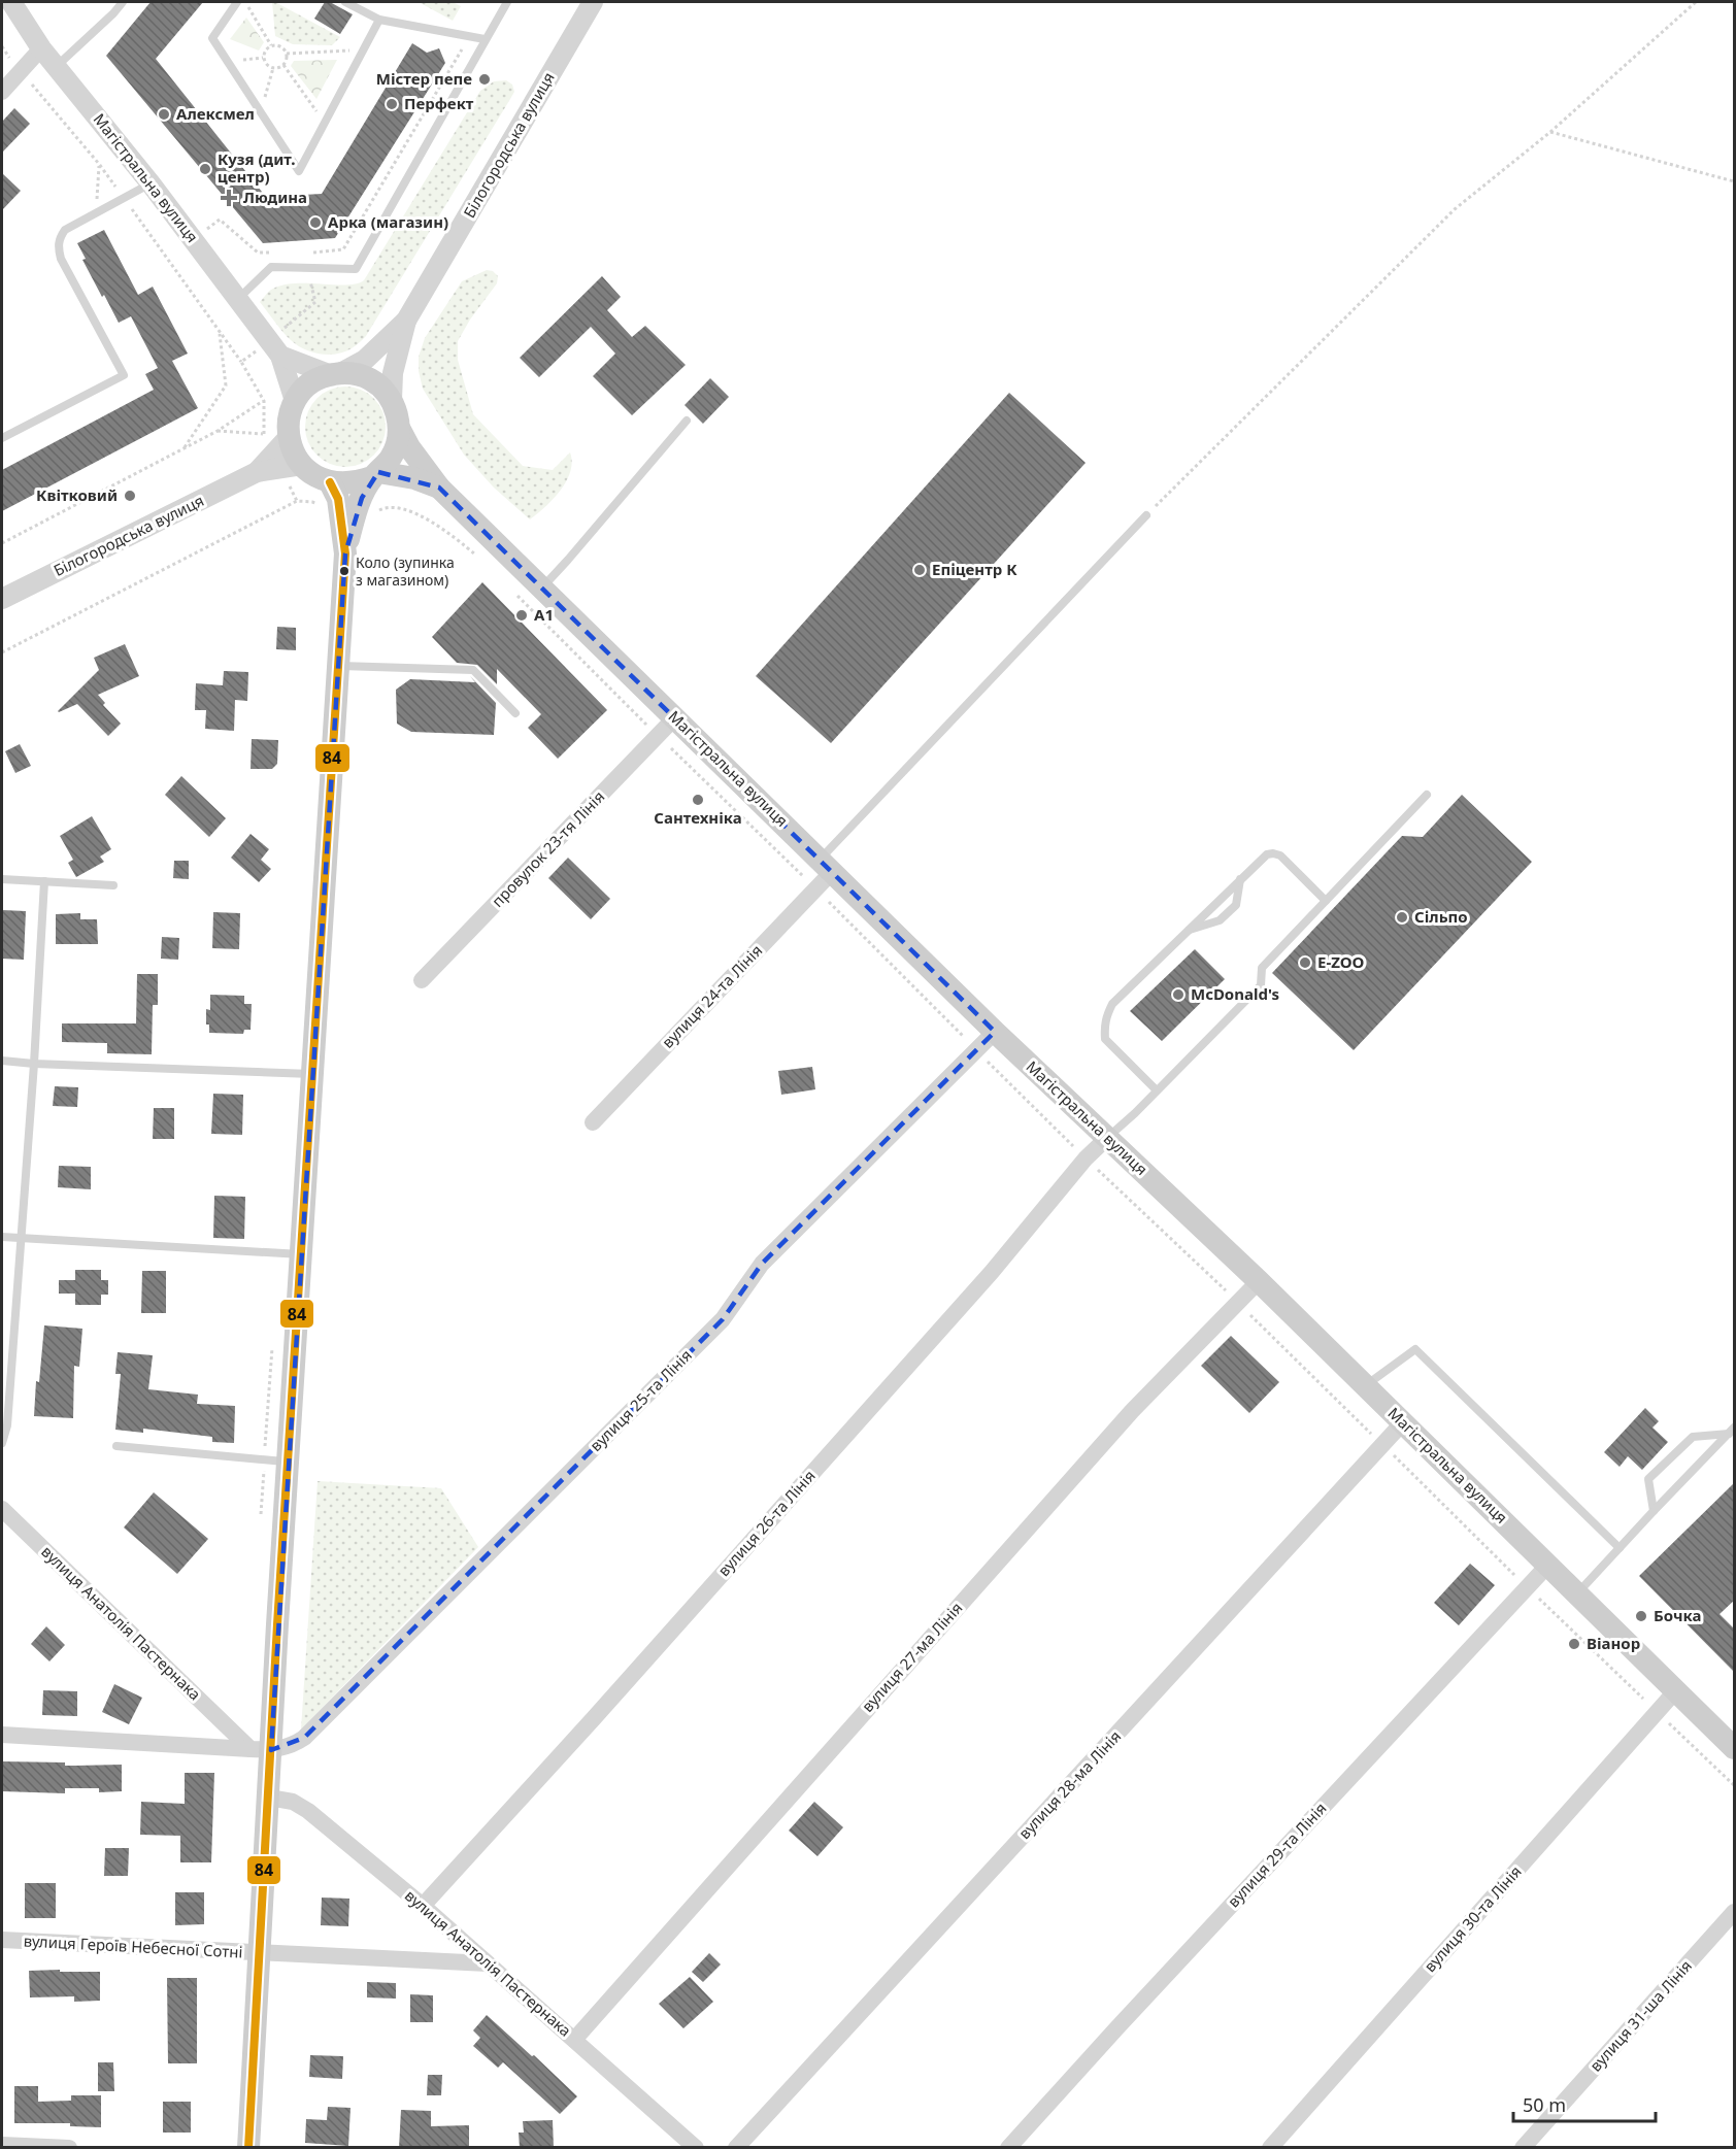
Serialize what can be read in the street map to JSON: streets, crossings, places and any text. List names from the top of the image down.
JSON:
{
  "streets": {
    "main road": ["Магістральна вулиця"],
    "street": [
      "Білогородська вулиця",
      "провулок 23-тя Лінія",
      "вулиця 24-та Лінія",
      "вулиця 25-та Лінія",
      "вулиця 26-та Лінія",
      "вулиця Анатолія Пастернака",
      "вулиця 27-ма Лінія",
      "вулиця 28-ма Лінія",
      "вулиця 29-та Лінія",
      "вулиця 30-та Лінія",
      "вулиця Героїв Небесної Сотні",
      "вулиця 31-ша Лінія"
    ]
  },
  "crossings": [
    ["Магістральна вулиця", "провулок 23-тя Лінія"],
    ["Магістральна вулиця", "вулиця 24-та Лінія"],
    ["Магістральна вулиця", "вулиця 25-та Лінія"],
    ["Магістральна вулиця", "вулиця 26-та Лінія"],
    ["Магістральна вулиця", "вулиця 27-ма Лінія"],
    ["Магістральна вулиця", "вулиця 28-ма Лінія"],
    ["Магістральна вулиця", "вулиця 29-та Лінія"],
    ["Магістральна вулиця", "вулиця 30-та Лінія"],
    ["вулиця 25-та Лінія", "вулиця Анатолія Пастернака"],
    ["вулиця 26-та Лінія", "вулиця Анатолія Пастернака"],
    ["вулиця Анатолія Пастернака", "вулиця 27-ма Лінія"],
    ["вулиця Анатолія Пастернака", "вулиця Героїв Небесної Сотні"]
  ],
  "places": {
    "other": [
      "Містер пепе",
      "Перфект",
      "Алексмел",
      "Кузя (дит. центр)",
      "Арка (магазин)",
      "Квітковий",
      "Епіцентр К",
      "Коло (зупинка з магазином)",
      "А1",
      "Сантехніка",
      "Сільпо",
      "E-ZOO",
      "McDonald's",
      "Бочка",
      "Віанор"
    ],
    "health": ["Людина"]
  },
  "lines": ["transit line 84"],
  "scale_bar": "50 m"
}
